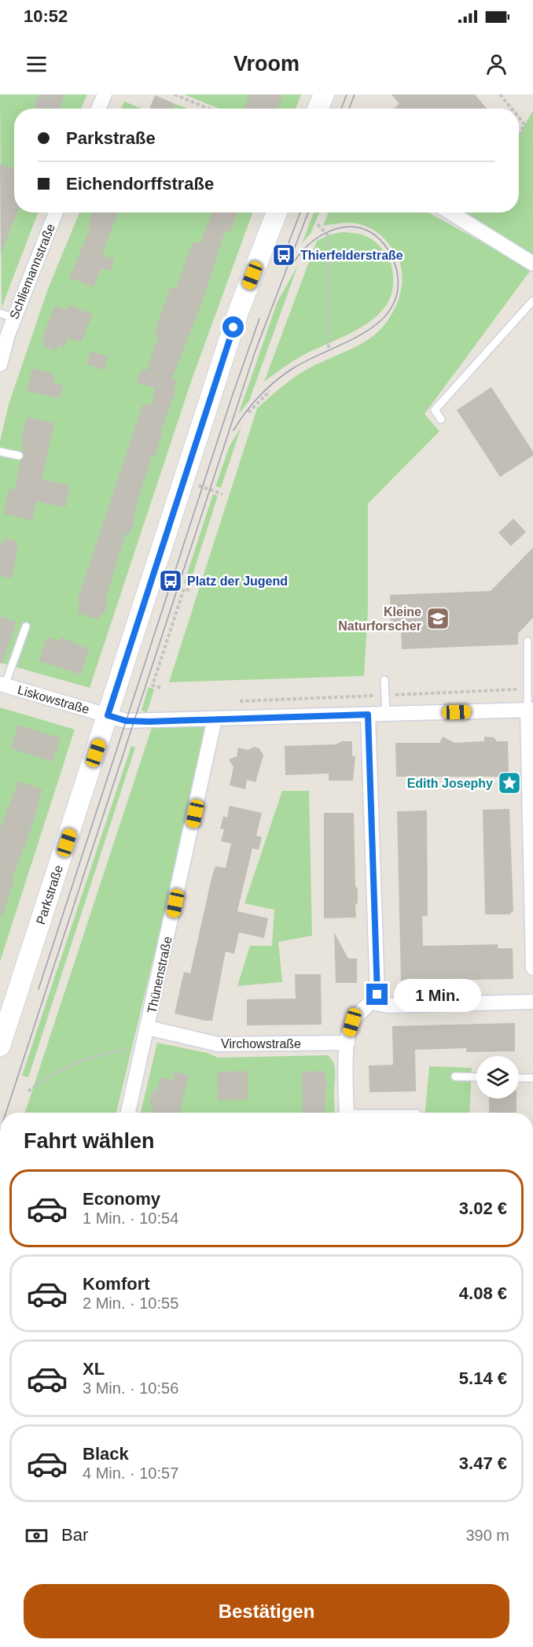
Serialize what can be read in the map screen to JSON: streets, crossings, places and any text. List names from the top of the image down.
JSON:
{
  "streets": {
    "main road": ["Parkstraße"],
    "street": [
      "Schliemannstraße",
      "Liskowstraße",
      "Thünenstraße",
      "Virchowstraße"
    ]
  },
  "crossings": [
    ["Liskowstraße", "Parkstraße"],
    ["Liskowstraße", "Thünenstraße"],
    ["Thünenstraße", "Virchowstraße"]
  ],
  "places": {
    "bus stop": ["Thierfelderstraße", "Platz der Jugend"],
    "school or university": ["Kleine Naturforscher"],
    "place": ["Edith Josephy"]
  },
  "page": {
    "status": "10:52",
    "header": "Vroom",
    "banner": ["Parkstraße", "Eichendorffstraße"],
    "bubble": "1 Min.",
    "heading": "Fahrt wählen",
    "list": [
      {
        "name": "Economy",
        "note": "1 Min. · 10:54",
        "value": "3.02 €"
      },
      {
        "name": "Komfort",
        "note": "2 Min. · 10:55",
        "value": "4.08 €"
      },
      {
        "name": "XL",
        "note": "3 Min. · 10:56",
        "value": "5.14 €"
      },
      {
        "name": "Black",
        "note": "4 Min. · 10:57",
        "value": "3.47 €"
      }
    ],
    "pay": ["Bar", "390 m"],
    "buttons": "Bestätigen"
  }
}
